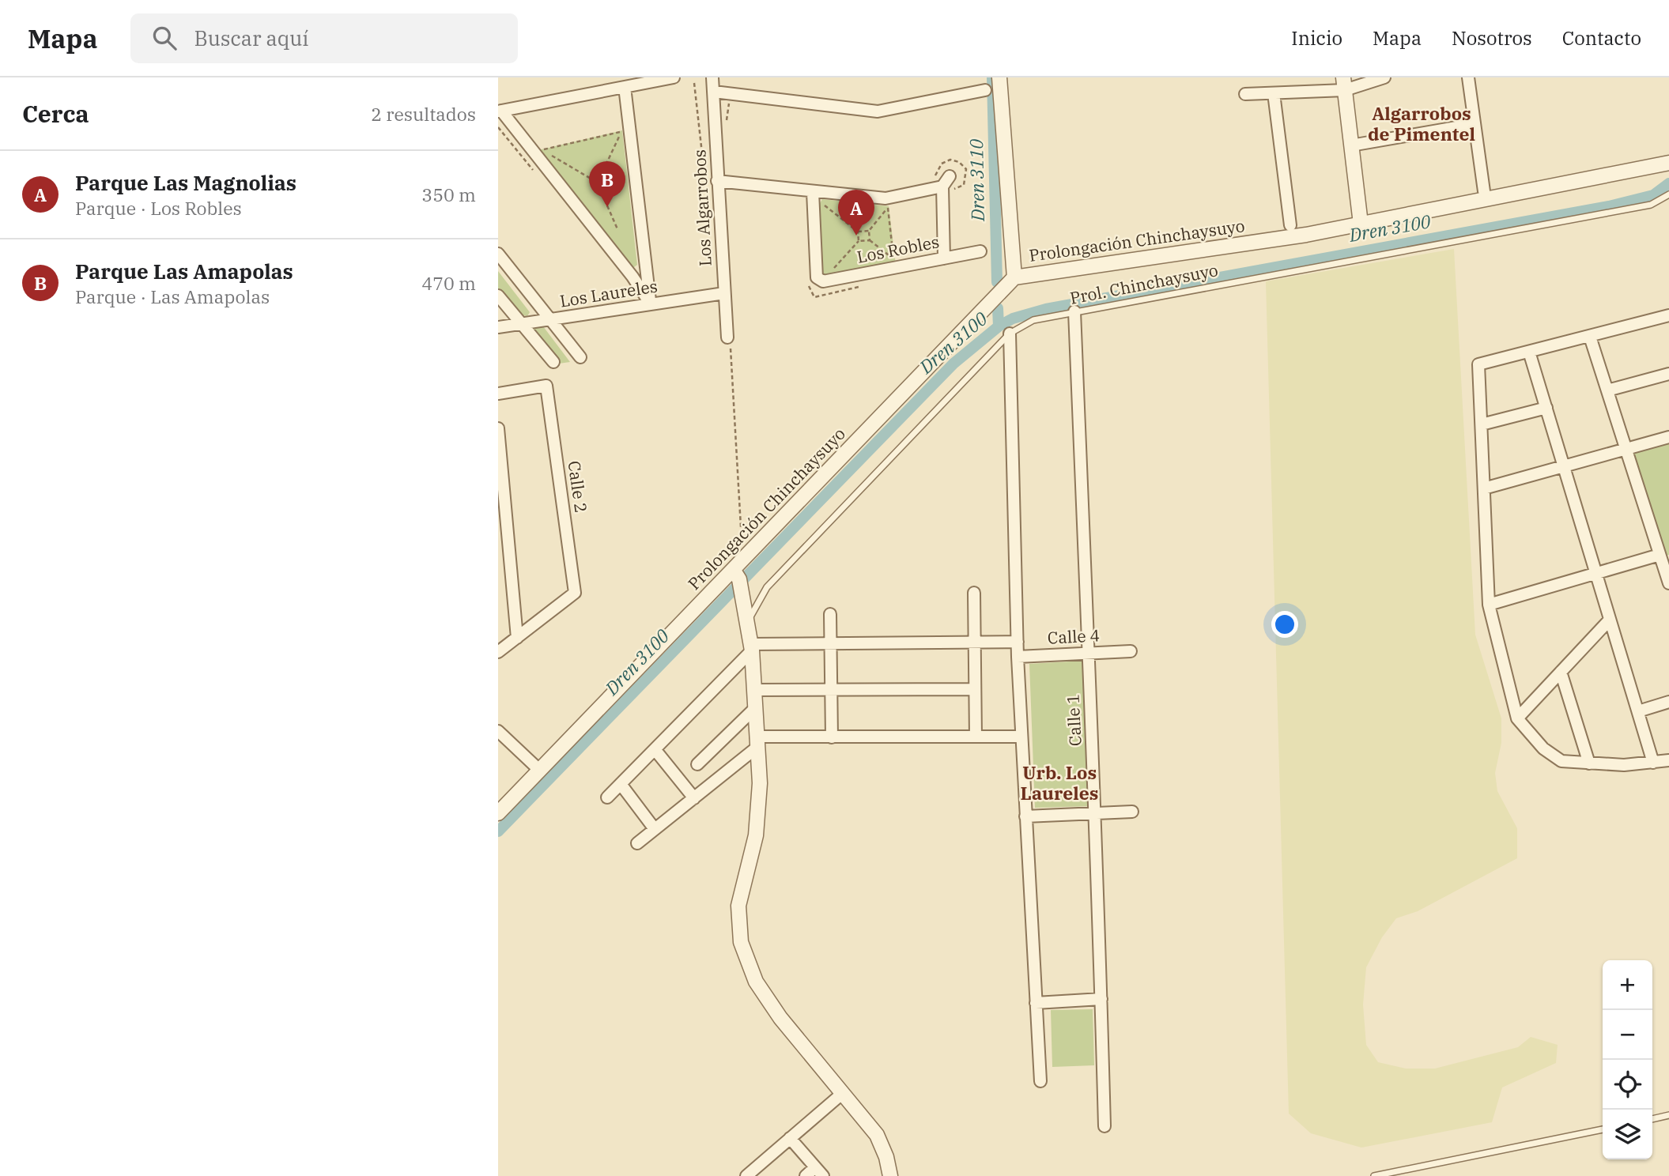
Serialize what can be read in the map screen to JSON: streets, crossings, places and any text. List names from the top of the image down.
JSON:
{
  "streets": {
    "street": [
      "Los Algarrobos",
      "Prolongación Chinchaysuyo",
      "Los Robles",
      "Los Laureles",
      "Calle 2",
      "Calle 4",
      "Calle 1"
    ],
    "lane": ["Prol. Chinchaysuyo"]
  },
  "crossings": [
    ["Los Algarrobos", "Los Laureles"],
    ["Prol. Chinchaysuyo", "Calle 1"],
    ["Calle 4", "Calle 1"]
  ],
  "districts": ["Algarrobos de Pimentel", "Urb. Los Laureles"],
  "water": ["Dren 3110", "Dren 3100"],
  "page": {
    "header": "Mapa",
    "search": "Buscar aquí",
    "nav": [
      "Inicio",
      "Mapa",
      "Nosotros",
      "Contacto"
    ],
    "heading": ["Cerca", "2 resultados"],
    "list": [
      {
        "mark": "A",
        "name": "Parque Las Magnolias",
        "note": "Parque · Los Robles",
        "value": "350 m"
      },
      {
        "mark": "B",
        "name": "Parque Las Amapolas",
        "note": "Parque · Las Amapolas",
        "value": "470 m"
      }
    ],
    "pins": ["B", "A"],
    "map_buttons": ["+", "−"]
  }
}
